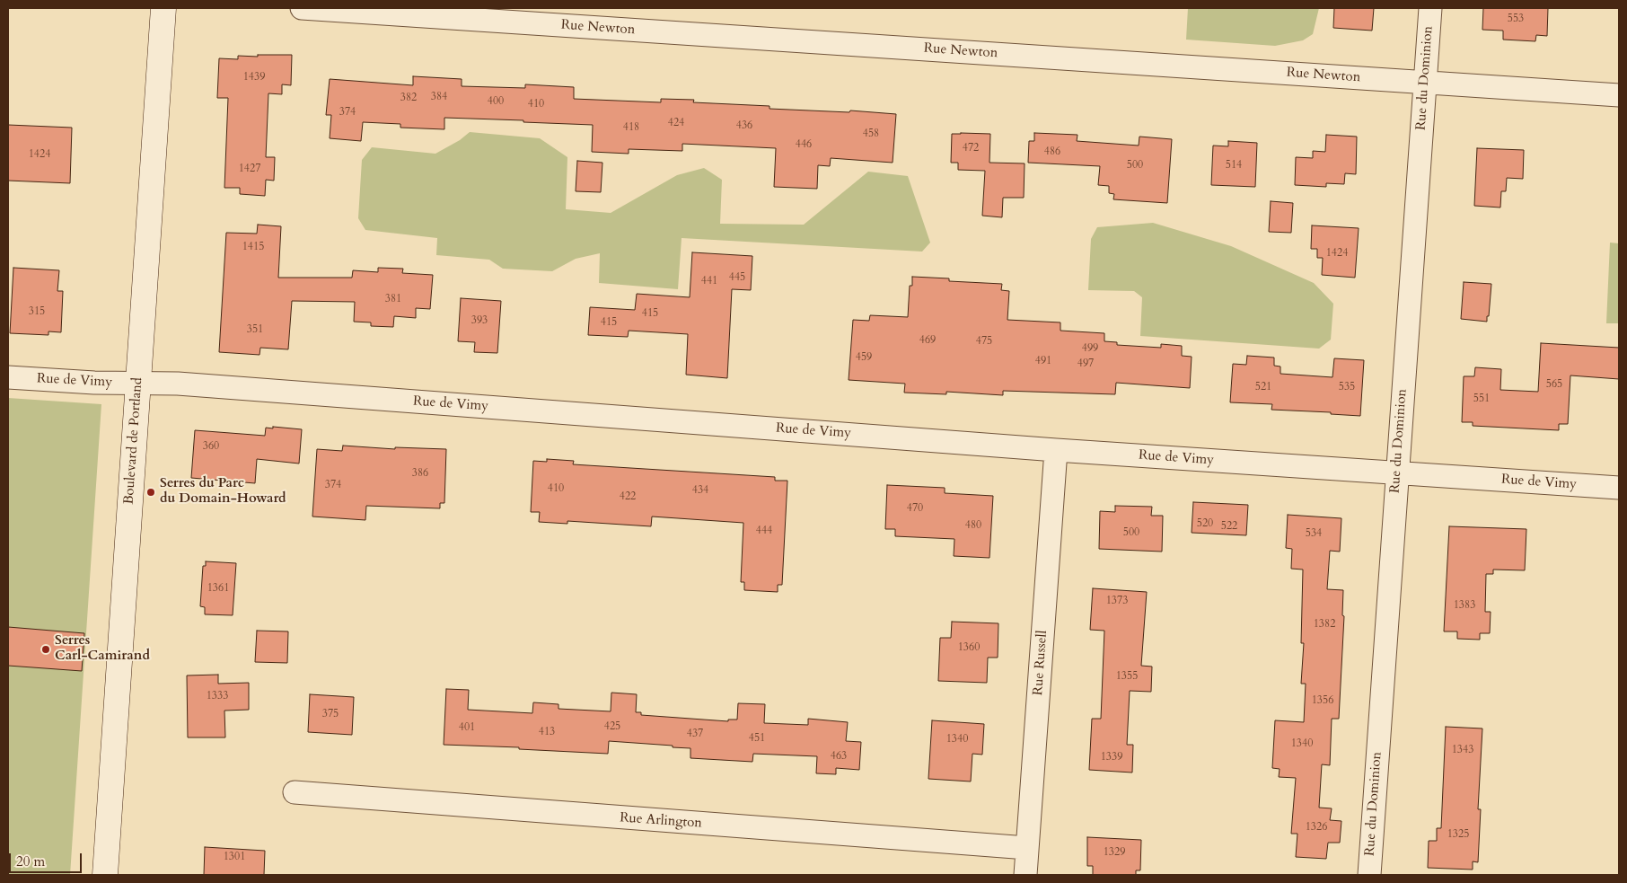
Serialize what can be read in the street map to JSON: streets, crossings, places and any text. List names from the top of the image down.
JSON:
{
  "streets": {
    "main road": ["Boulevard de Portland"],
    "street": [
      "Rue Newton",
      "Rue du Dominion",
      "Rue de Vimy",
      "Rue Russell",
      "Rue Arlington"
    ]
  },
  "crossings": [
    ["Rue Newton", "Rue du Dominion"],
    ["Rue du Dominion", "Rue de Vimy"],
    ["Rue de Vimy", "Boulevard de Portland"],
    ["Rue de Vimy", "Rue Russell"],
    ["Rue Russell", "Rue Arlington"]
  ],
  "places": ["Serres du Parc du Domain-Howard", "Serres Carl-Camirand"],
  "house_numbers": [
    "553",
    "1439",
    "384",
    "382",
    "400",
    "410",
    "374",
    "424",
    "436",
    "418",
    "458",
    "446",
    "472",
    "486",
    "1424",
    "500",
    "514",
    "1427",
    "1415",
    "1424",
    "445",
    "441",
    "381",
    "315",
    "415",
    "393",
    "415",
    "351",
    "469",
    "475",
    "499",
    "459",
    "491",
    "497",
    "565",
    "521",
    "535",
    "551",
    "360",
    "386",
    "374",
    "410",
    "434",
    "422",
    "470",
    "520",
    "480",
    "522",
    "444",
    "500",
    "534",
    "1361",
    "1373",
    "1383",
    "1382",
    "1360",
    "1355",
    "1333",
    "1356",
    "375",
    "425",
    "401",
    "413",
    "437",
    "451",
    "1340",
    "1340",
    "1343",
    "463",
    "1339",
    "1326",
    "1325",
    "1329",
    "1301"
  ],
  "scale_bar": "20 m"
}
